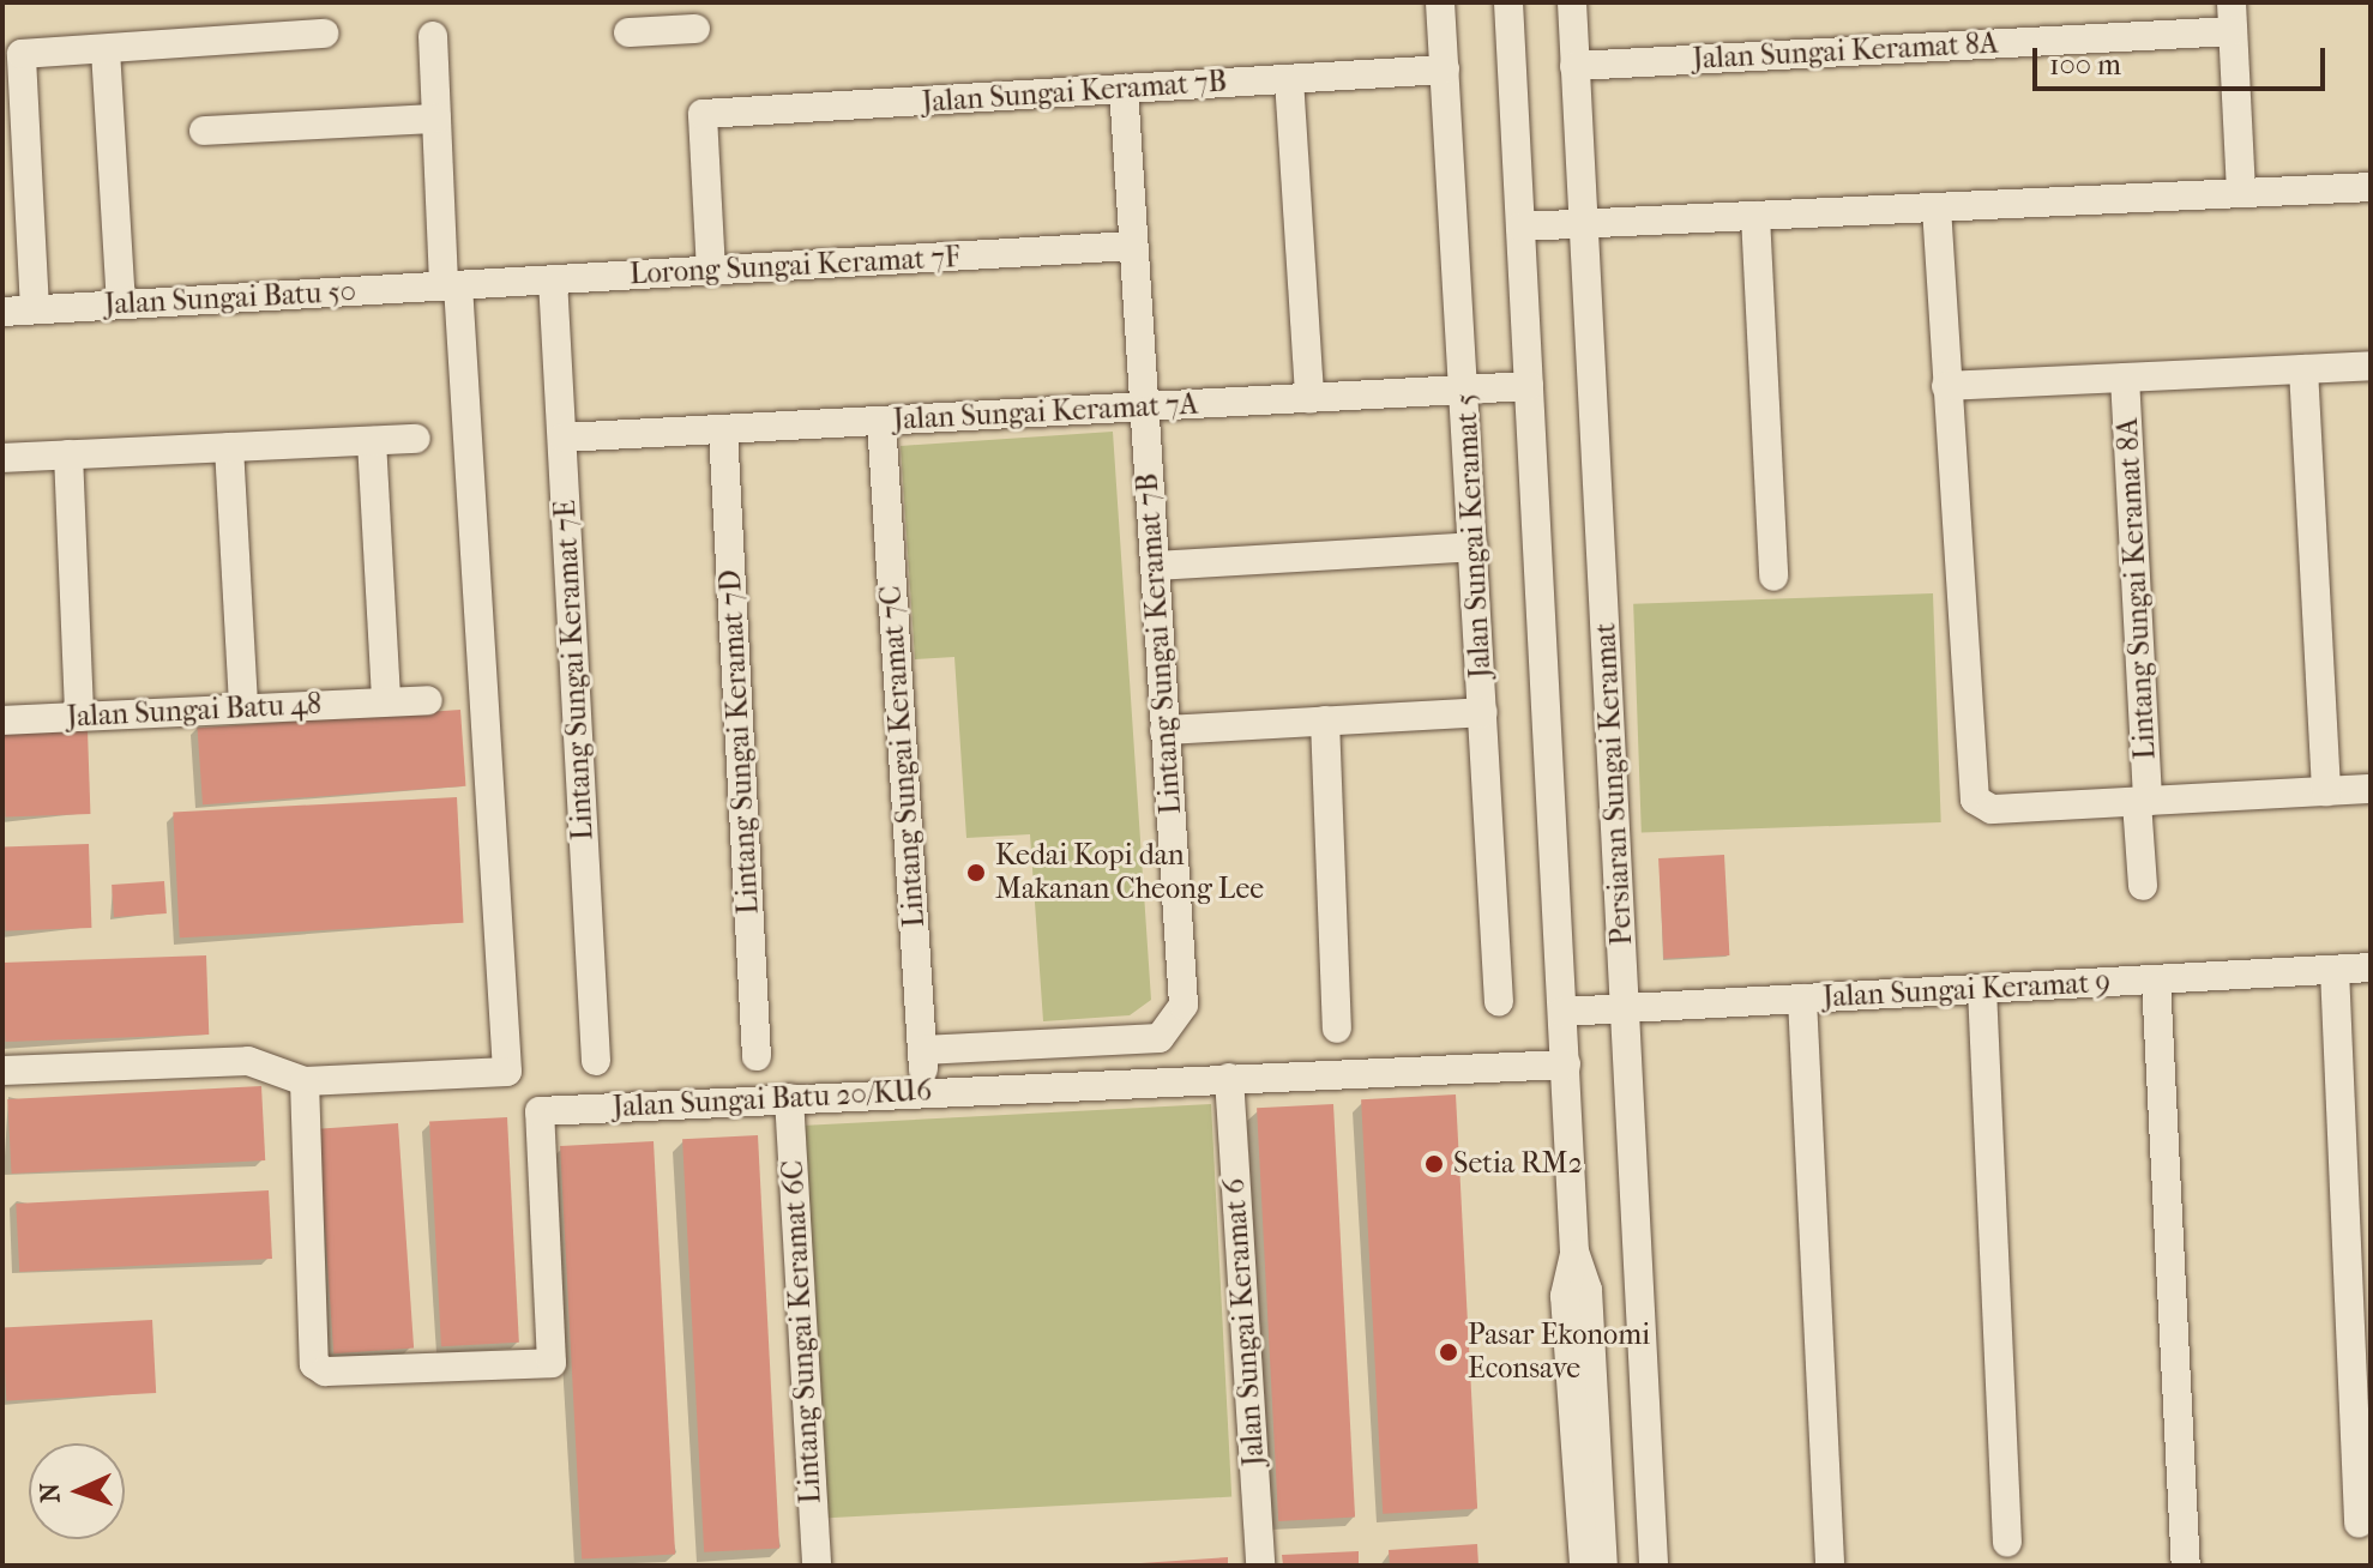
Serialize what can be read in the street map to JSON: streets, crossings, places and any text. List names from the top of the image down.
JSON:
{
  "streets": {
    "street": [
      "Jalan Sungai Keramat 8A",
      "Jalan Sungai Keramat 7B",
      "Lorong Sungai Keramat 7F",
      "Jalan Sungai Batu 50",
      "Jalan Sungai Keramat 7A",
      "Jalan Sungai Keramat 5",
      "Lintang Sungai Keramat 8A",
      "Lintang Sungai Keramat 7B",
      "Lintang Sungai Keramat 7E",
      "Jalan Sungai Batu 48",
      "Lintang Sungai Keramat 7D",
      "Lintang Sungai Keramat 7C",
      "Persiaran Sungai Keramat",
      "Jalan Sungai Keramat 9",
      "Jalan Sungai Batu 20/KU6",
      "Jalan Sungai Keramat 6",
      "Lintang Sungai Keramat 6C"
    ]
  },
  "crossings": [
    ["Jalan Sungai Keramat 8A", "Persiaran Sungai Keramat"],
    ["Jalan Sungai Keramat 7B", "Lorong Sungai Keramat 7F"],
    ["Jalan Sungai Keramat 7B", "Jalan Sungai Keramat 5"],
    ["Jalan Sungai Keramat 7B", "Lintang Sungai Keramat 7B"],
    ["Lorong Sungai Keramat 7F", "Jalan Sungai Batu 50"],
    ["Lorong Sungai Keramat 7F", "Lintang Sungai Keramat 7B"],
    ["Lorong Sungai Keramat 7F", "Lintang Sungai Keramat 7E"],
    ["Jalan Sungai Keramat 7A", "Jalan Sungai Keramat 5"],
    ["Jalan Sungai Keramat 7A", "Lintang Sungai Keramat 7B"],
    ["Jalan Sungai Keramat 7A", "Lintang Sungai Keramat 7E"],
    ["Jalan Sungai Keramat 7A", "Lintang Sungai Keramat 7D"],
    ["Jalan Sungai Keramat 7A", "Lintang Sungai Keramat 7C"],
    ["Lintang Sungai Keramat 7B", "Lintang Sungai Keramat 7C"],
    ["Lintang Sungai Keramat 7C", "Jalan Sungai Batu 20/KU6"],
    ["Persiaran Sungai Keramat", "Jalan Sungai Keramat 9"],
    ["Jalan Sungai Batu 20/KU6", "Jalan Sungai Keramat 6"],
    ["Jalan Sungai Batu 20/KU6", "Lintang Sungai Keramat 6C"]
  ],
  "places": ["Kedai Kopi dan Makanan Cheong Lee", "Setia RM2", "Pasar Ekonomi Econsave"],
  "scale_bar": "100 m",
  "north": "left"
}
